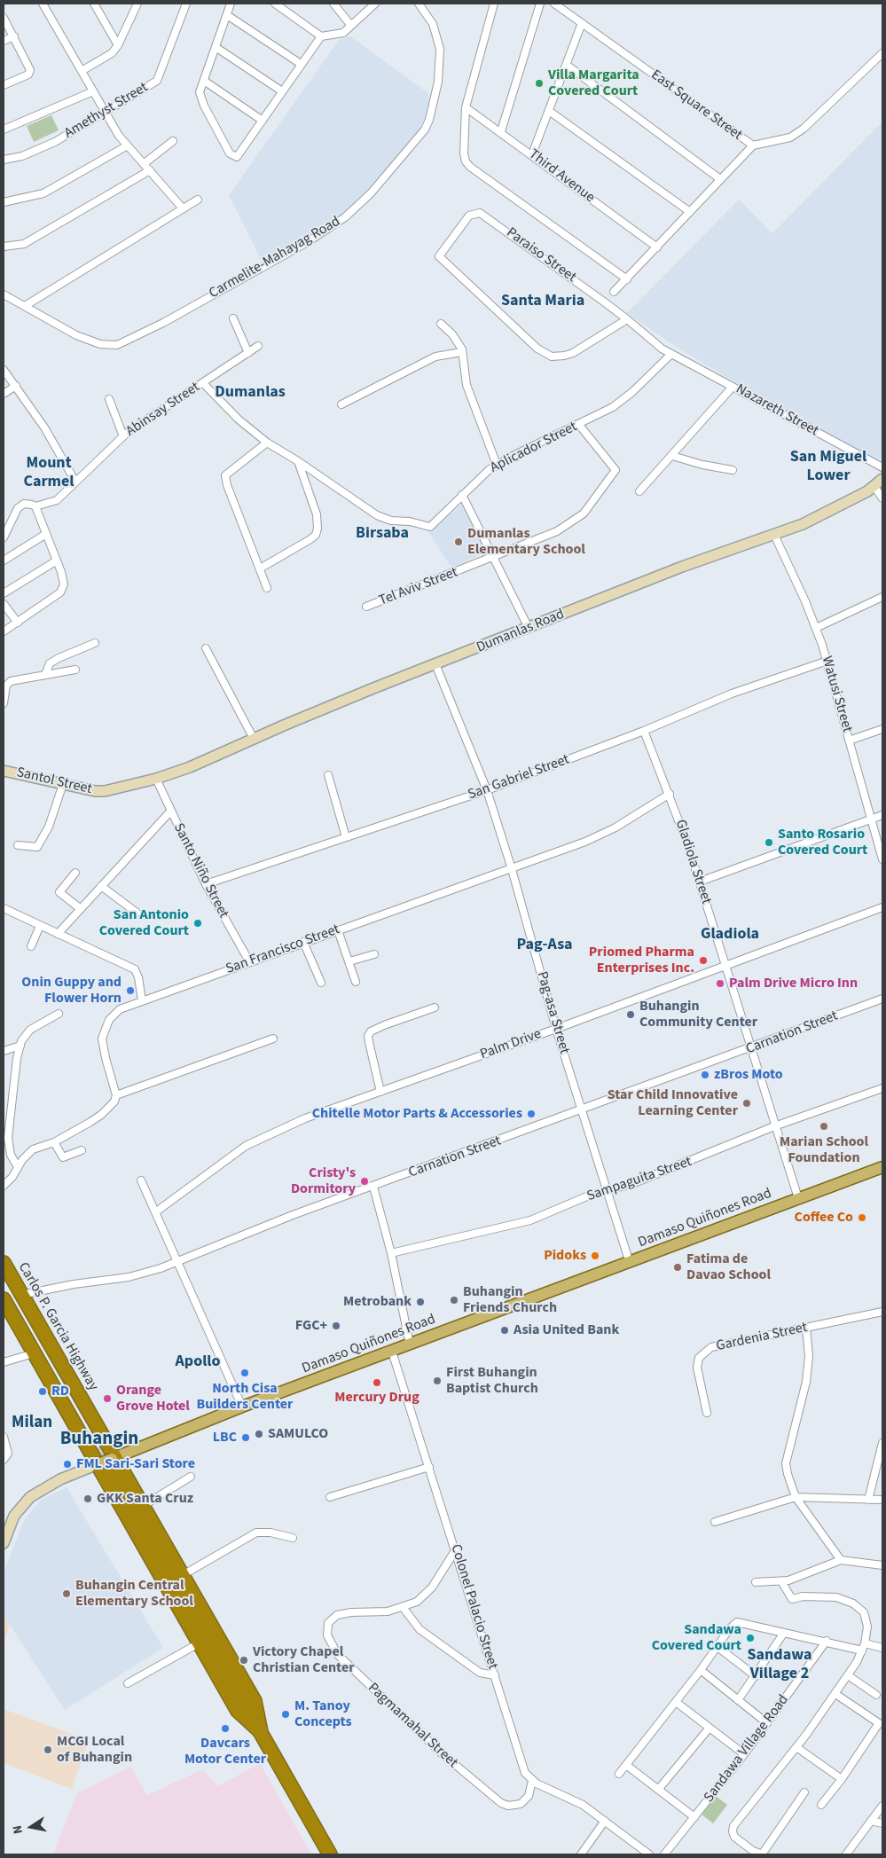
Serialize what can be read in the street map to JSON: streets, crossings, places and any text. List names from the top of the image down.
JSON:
{
  "streets": {
    "highway": ["Carlos P. Garcia Highway"],
    "main road": ["Dumanlas Road", "Santol Street", "Damaso Quiñones Road"],
    "street": [
      "East Square Street",
      "Amethyst Street",
      "Third Avenue",
      "Paraiso Street",
      "Carmelite-Mahayag Road",
      "Abinsay Street",
      "Nazareth Street",
      "Aplicador Street",
      "Tel Aviv Street",
      "Watusi Street",
      "San Gabriel Street",
      "Gladiola Street",
      "Santo Niño Street",
      "San Francisco Street",
      "Pag-asa Street",
      "Carnation Street",
      "Palm Drive",
      "Sampaguita Street",
      "Gardenia Street",
      "Colonel Palacio Street",
      "Pagmamahal Street",
      "Sandawa Village Road"
    ]
  },
  "crossings": [
    ["Paraiso Street", "Nazareth Street"],
    ["Paraiso Street", "Aplicador Street"],
    ["Abinsay Street", "Aplicador Street"],
    ["Nazareth Street", "Aplicador Street"],
    ["Aplicador Street", "Tel Aviv Street"],
    ["Dumanlas Road", "Watusi Street"],
    ["Dumanlas Road", "Santol Street"],
    ["Dumanlas Road", "Santo Niño Street"],
    ["Dumanlas Road", "Pag-asa Street"],
    ["Watusi Street", "San Gabriel Street"],
    ["San Gabriel Street", "Gladiola Street"],
    ["San Gabriel Street", "Santo Niño Street"],
    ["San Gabriel Street", "Pag-asa Street"],
    ["Santol Street", "Santo Niño Street"],
    ["Gladiola Street", "San Francisco Street"],
    ["Gladiola Street", "Carnation Street"],
    ["Gladiola Street", "Palm Drive"],
    ["Gladiola Street", "Sampaguita Street"],
    ["Gladiola Street", "Damaso Quiñones Road"],
    ["Santo Niño Street", "San Francisco Street"],
    ["San Francisco Street", "Pag-asa Street"],
    ["Pag-asa Street", "Carnation Street"],
    ["Pag-asa Street", "Palm Drive"],
    ["Pag-asa Street", "Sampaguita Street"],
    ["Pag-asa Street", "Damaso Quiñones Road"],
    ["Carnation Street", "Carlos P. Garcia Highway"],
    ["Damaso Quiñones Road", "Carlos P. Garcia Highway"],
    ["Damaso Quiñones Road", "Colonel Palacio Street"],
    ["Colonel Palacio Street", "Pagmamahal Street"]
  ],
  "districts": [
    "Santa Maria",
    "Dumanlas",
    "San Miguel Lower",
    "Mount Carmel",
    "Birsaba",
    "Gladiola",
    "Pag-Asa",
    "Apollo",
    "Milan",
    "Buhangin",
    "Sandawa Village 2"
  ],
  "places": [
    "Villa Margarita Covered Court",
    "Dumanlas Elementary School",
    "Santo Rosario Covered Court",
    "San Antonio Covered Court",
    "Priomed Pharma Enterprises Inc.",
    "Palm Drive Micro Inn",
    "Onin Guppy and Flower Horn",
    "Buhangin Community Center",
    "zBros Moto",
    "Star Child Innovative Learning Center",
    "Chitelle Motor Parts & Accessories",
    "Marian School Foundation",
    "Cristy's Dormitory",
    "Coffee Co",
    "Pidoks",
    "Fatima de Davao School",
    "Buhangin Friends Church",
    "Metrobank",
    "FGC+",
    "Asia United Bank",
    "North Cisa Builders Center",
    "First Buhangin Baptist Church",
    "Mercury Drug",
    "RD",
    "Orange Grove Hotel",
    "SAMULCO",
    "LBC",
    "FML Sari-Sari Store",
    "GKK Santa Cruz",
    "Buhangin Central Elementary School",
    "Sandawa Covered Court",
    "Victory Chapel Christian Center",
    "M. Tanoy Concepts",
    "Davcars Motor Center",
    "MCGI Local of Buhangin"
  ],
  "north": "left"
}
